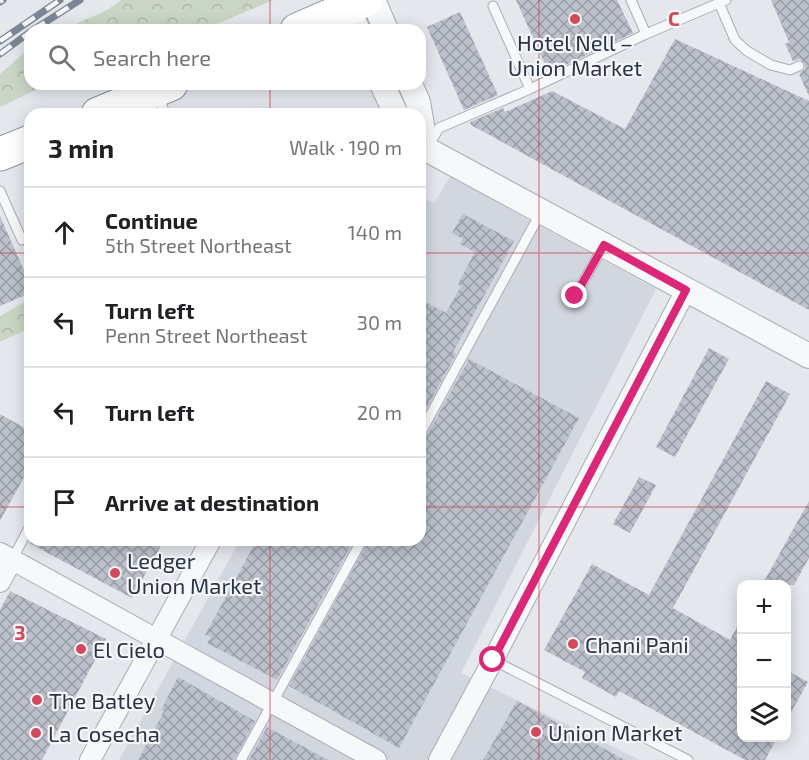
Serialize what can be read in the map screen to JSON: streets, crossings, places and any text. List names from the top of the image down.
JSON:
{
  "places": [
    "Hotel Nell – Union Market",
    "Ledger Union Market",
    "Chani Pani",
    "El Cielo",
    "The Batley",
    "Union Market",
    "La Cosecha"
  ],
  "page": {
    "search": "Search here",
    "heading": ["3 min", "Walk · 190 m"],
    "list": [
      ["Continue", "5th Street Northeast", "140 m"],
      ["Turn left", "Penn Street Northeast", "30 m"],
      ["Turn left", "20 m"],
      "Arrive at destination"
    ],
    "map_buttons": ["+", "−"]
  },
  "grid": {
    "columns": ["C"],
    "rows": ["3"]
  }
}
